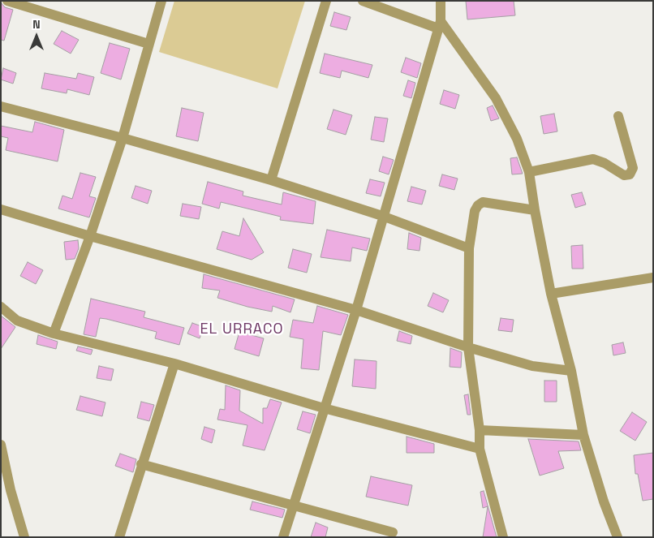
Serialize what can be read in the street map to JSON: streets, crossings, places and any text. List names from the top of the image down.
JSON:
{
  "districts": ["EL URRACO"],
  "north": "top"
}
